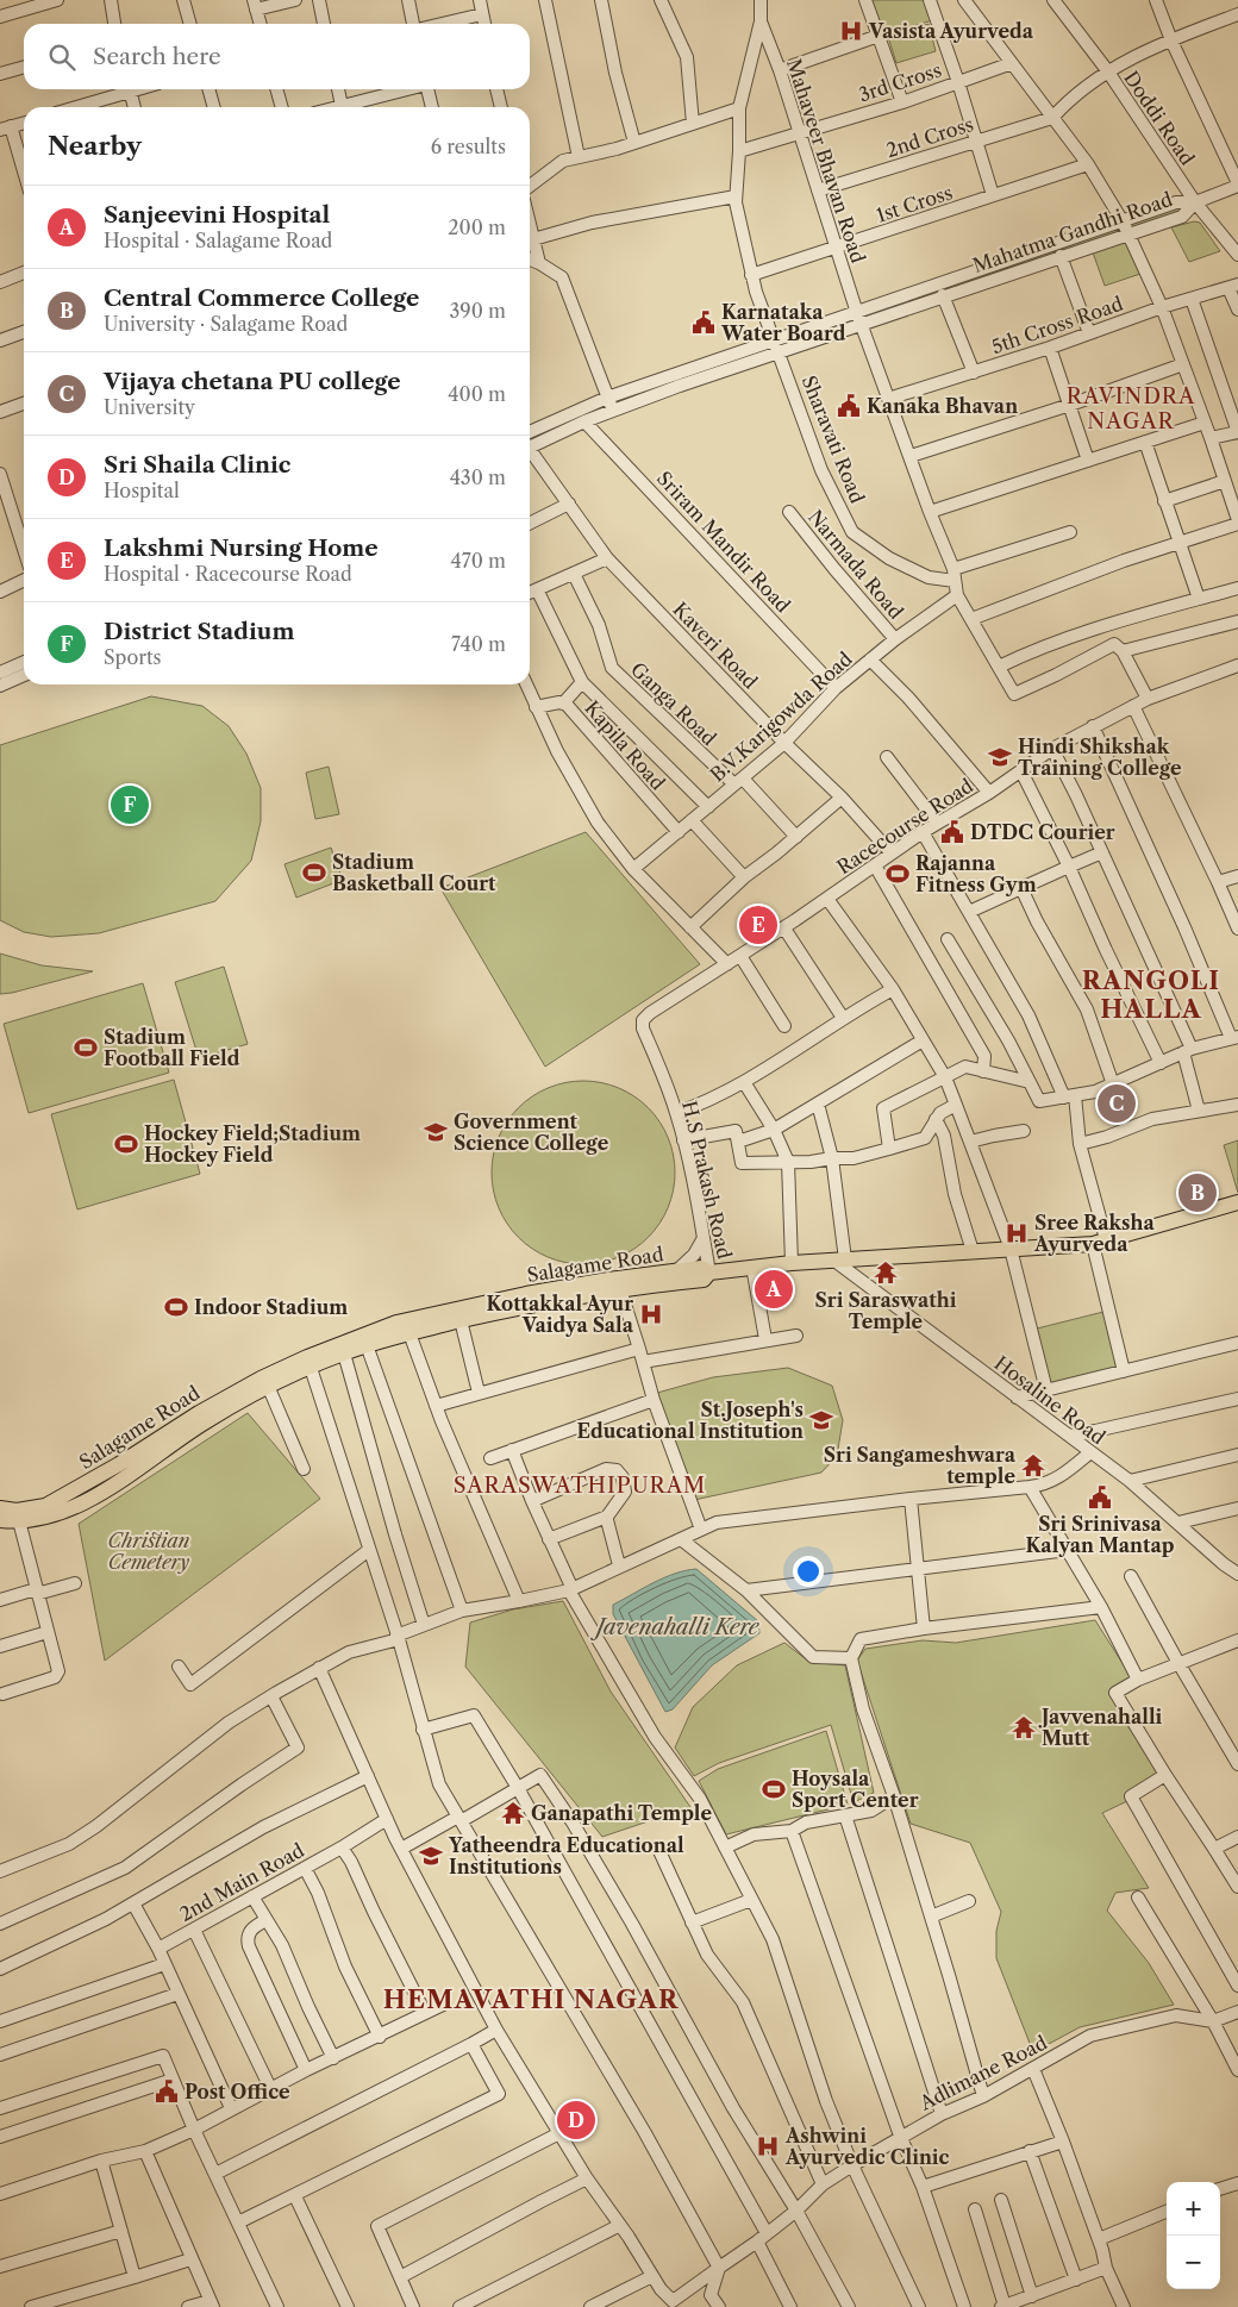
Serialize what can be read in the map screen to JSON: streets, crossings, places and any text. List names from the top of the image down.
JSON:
{
  "streets": {
    "main road": ["Salagame Road"],
    "street": [
      "3rd Cross",
      "Doddi Road",
      "2nd Cross",
      "Mahaveer Bhavan Road",
      "1st Cross",
      "Mahatma Gandhi Road",
      "5th Cross Road",
      "Sharavati Road",
      "Sriram Mandir Road",
      "Narmada Road",
      "Kaveri Road",
      "Ganga Road",
      "B.V.Karigowda Road",
      "Kapila Road",
      "Racecourse Road",
      "H.S Prakash Road",
      "Hosaline Road",
      "2nd Main Road",
      "Adlimane Road"
    ]
  },
  "crossings": [
    ["3rd Cross", "Mahaveer Bhavan Road"],
    ["3rd Cross", "Sharavati Road"],
    ["Doddi Road", "Mahatma Gandhi Road"],
    ["2nd Cross", "Mahaveer Bhavan Road"],
    ["Mahaveer Bhavan Road", "1st Cross"],
    ["Mahaveer Bhavan Road", "Mahatma Gandhi Road"],
    ["Mahaveer Bhavan Road", "5th Cross Road"],
    ["Mahaveer Bhavan Road", "Sharavati Road"],
    ["Mahaveer Bhavan Road", "B.V.Karigowda Road"],
    ["1st Cross", "Sharavati Road"],
    ["Mahatma Gandhi Road", "Sharavati Road"],
    ["Mahatma Gandhi Road", "Sriram Mandir Road"],
    ["Sriram Mandir Road", "B.V.Karigowda Road"],
    ["Narmada Road", "B.V.Karigowda Road"],
    ["Kaveri Road", "B.V.Karigowda Road"],
    ["Kaveri Road", "Racecourse Road"],
    ["Ganga Road", "B.V.Karigowda Road"],
    ["B.V.Karigowda Road", "Kapila Road"],
    ["Racecourse Road", "H.S Prakash Road"],
    ["H.S Prakash Road", "Salagame Road"],
    ["Salagame Road", "Hosaline Road"]
  ],
  "districts": [
    "RAVINDRA NAGAR",
    "RANGOLI HALLA",
    "SARASWATHIPURAM",
    "HEMAVATHI NAGAR"
  ],
  "water": ["Javenahalli Kere"],
  "parks": ["Christian Cemetery"],
  "places": {
    "hospital": [
      "Vasista Ayurveda",
      "Sree Raksha Ayurveda",
      "Kottakkal Ayur Vaidya Sala",
      "Ashwini Ayurvedic Clinic"
    ],
    "public building": [
      "Karnataka Water Board",
      "Kanaka Bhavan",
      "DTDC Courier",
      "Sri Srinivasa Kalyan Mantap",
      "Post Office"
    ],
    "school or university": [
      "Hindi Shikshak Training College",
      "Government Science College",
      "St.Joseph's Educational Institution",
      "Yatheendra Educational Institutions"
    ],
    "sports": [
      "Stadium Basketball Court",
      "Rajanna Fitness Gym",
      "Stadium Football Field",
      "Hockey Field;Stadium Hockey Field",
      "Indoor Stadium",
      "Hoysala Sport Center"
    ],
    "temple": [
      "Sri Saraswathi Temple",
      "Sri Sangameshwara temple",
      "Javvenahalli Mutt",
      "Ganapathi Temple"
    ]
  },
  "page": {
    "search": "Search here",
    "heading": ["Nearby", "6 results"],
    "list": [
      {
        "mark": "A",
        "name": "Sanjeevini Hospital",
        "note": "Hospital · Salagame Road",
        "value": "200 m"
      },
      {
        "mark": "B",
        "name": "Central Commerce College",
        "note": "University · Salagame Road",
        "value": "390 m"
      },
      {
        "mark": "C",
        "name": "Vijaya chetana PU college",
        "note": "University",
        "value": "400 m"
      },
      {
        "mark": "D",
        "name": "Sri Shaila Clinic",
        "note": "Hospital",
        "value": "430 m"
      },
      {
        "mark": "E",
        "name": "Lakshmi Nursing Home",
        "note": "Hospital · Racecourse Road",
        "value": "470 m"
      },
      {
        "mark": "F",
        "name": "District Stadium",
        "note": "Sports",
        "value": "740 m"
      }
    ],
    "pins": [
      "F",
      "E",
      "C",
      "B",
      "A",
      "D"
    ],
    "map_buttons": ["+", "−"]
  }
}
